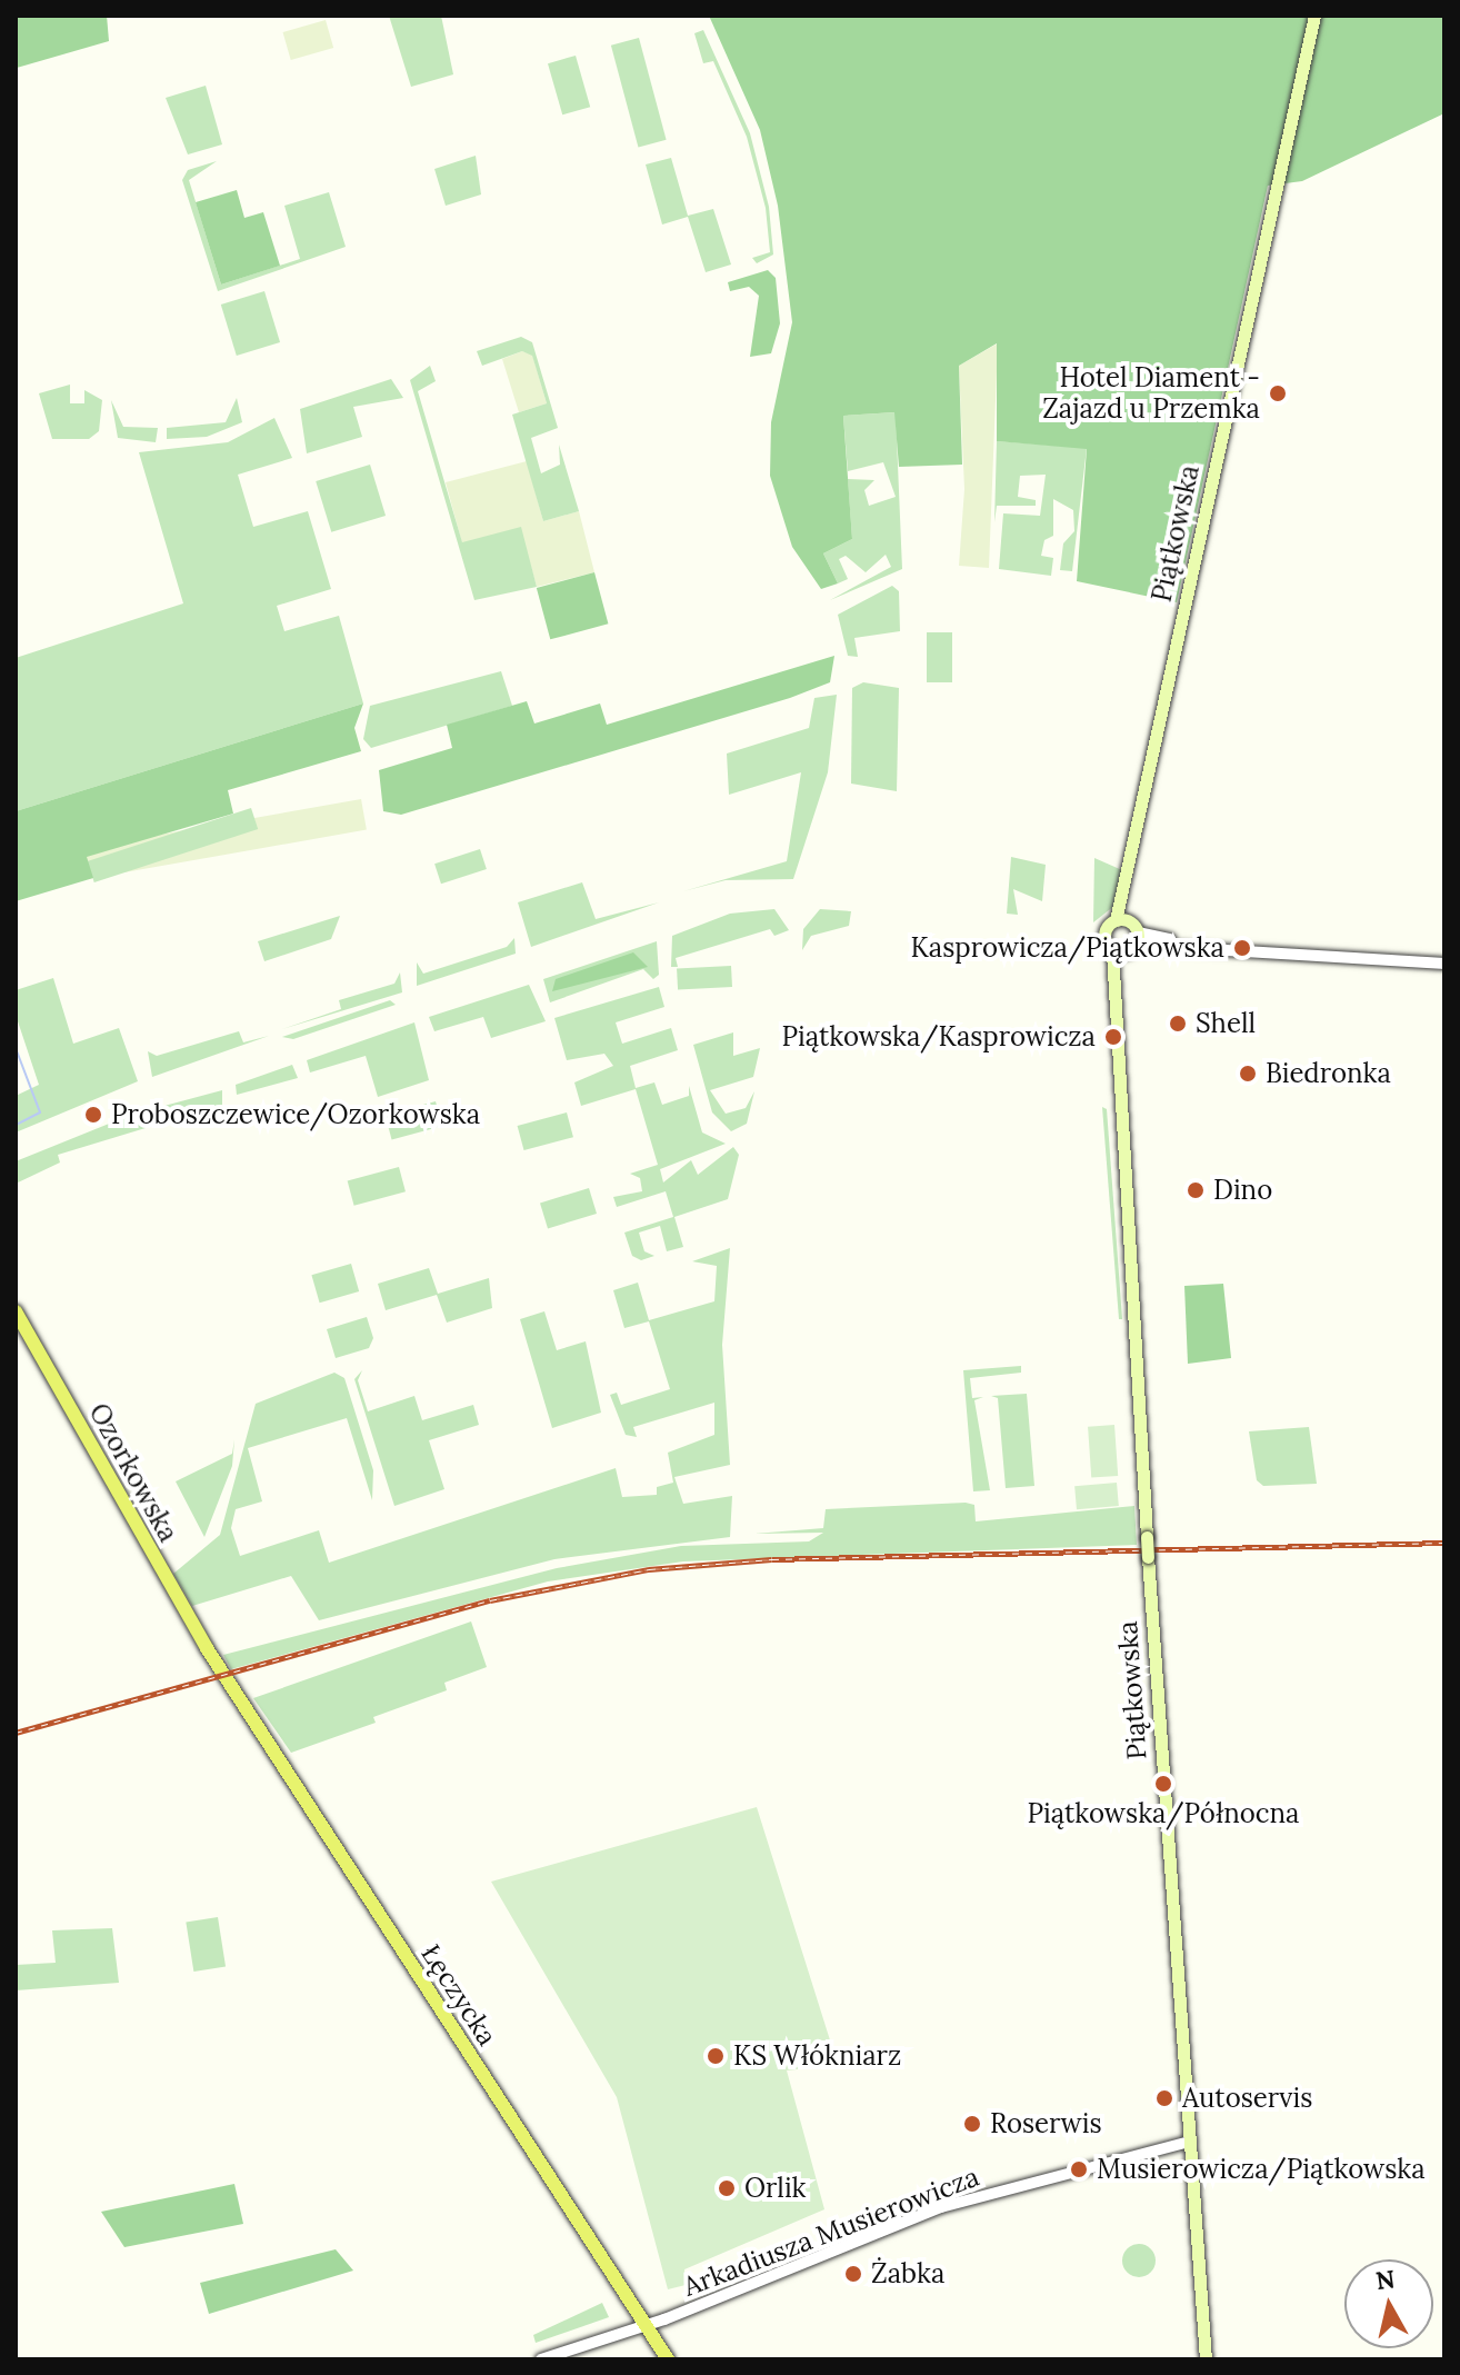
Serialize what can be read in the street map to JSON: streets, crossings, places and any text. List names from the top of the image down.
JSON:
{
  "streets": {
    "main road": ["Piątkowska", "Ozorkowska", "Łęczycka"],
    "street": ["Arkadiusza Musierowicza"]
  },
  "crossings": [
    ["Piątkowska", "Arkadiusza Musierowicza"],
    ["Ozorkowska", "Łęczycka"],
    ["Łęczycka", "Arkadiusza Musierowicza"]
  ],
  "places": [
    "Hotel Diament - Zajazd u Przemka",
    "Kasprowicza/Piątkowska",
    "Shell",
    "Piątkowska/Kasprowicza",
    "Biedronka",
    "Proboszczewice/Ozorkowska",
    "Dino",
    "Piątkowska/Północna",
    "KS Włókniarz",
    "Autoservis",
    "Roserwis",
    "Musierowicza/Piątkowska",
    "Orlik",
    "Żabka"
  ],
  "north": "top"
}
